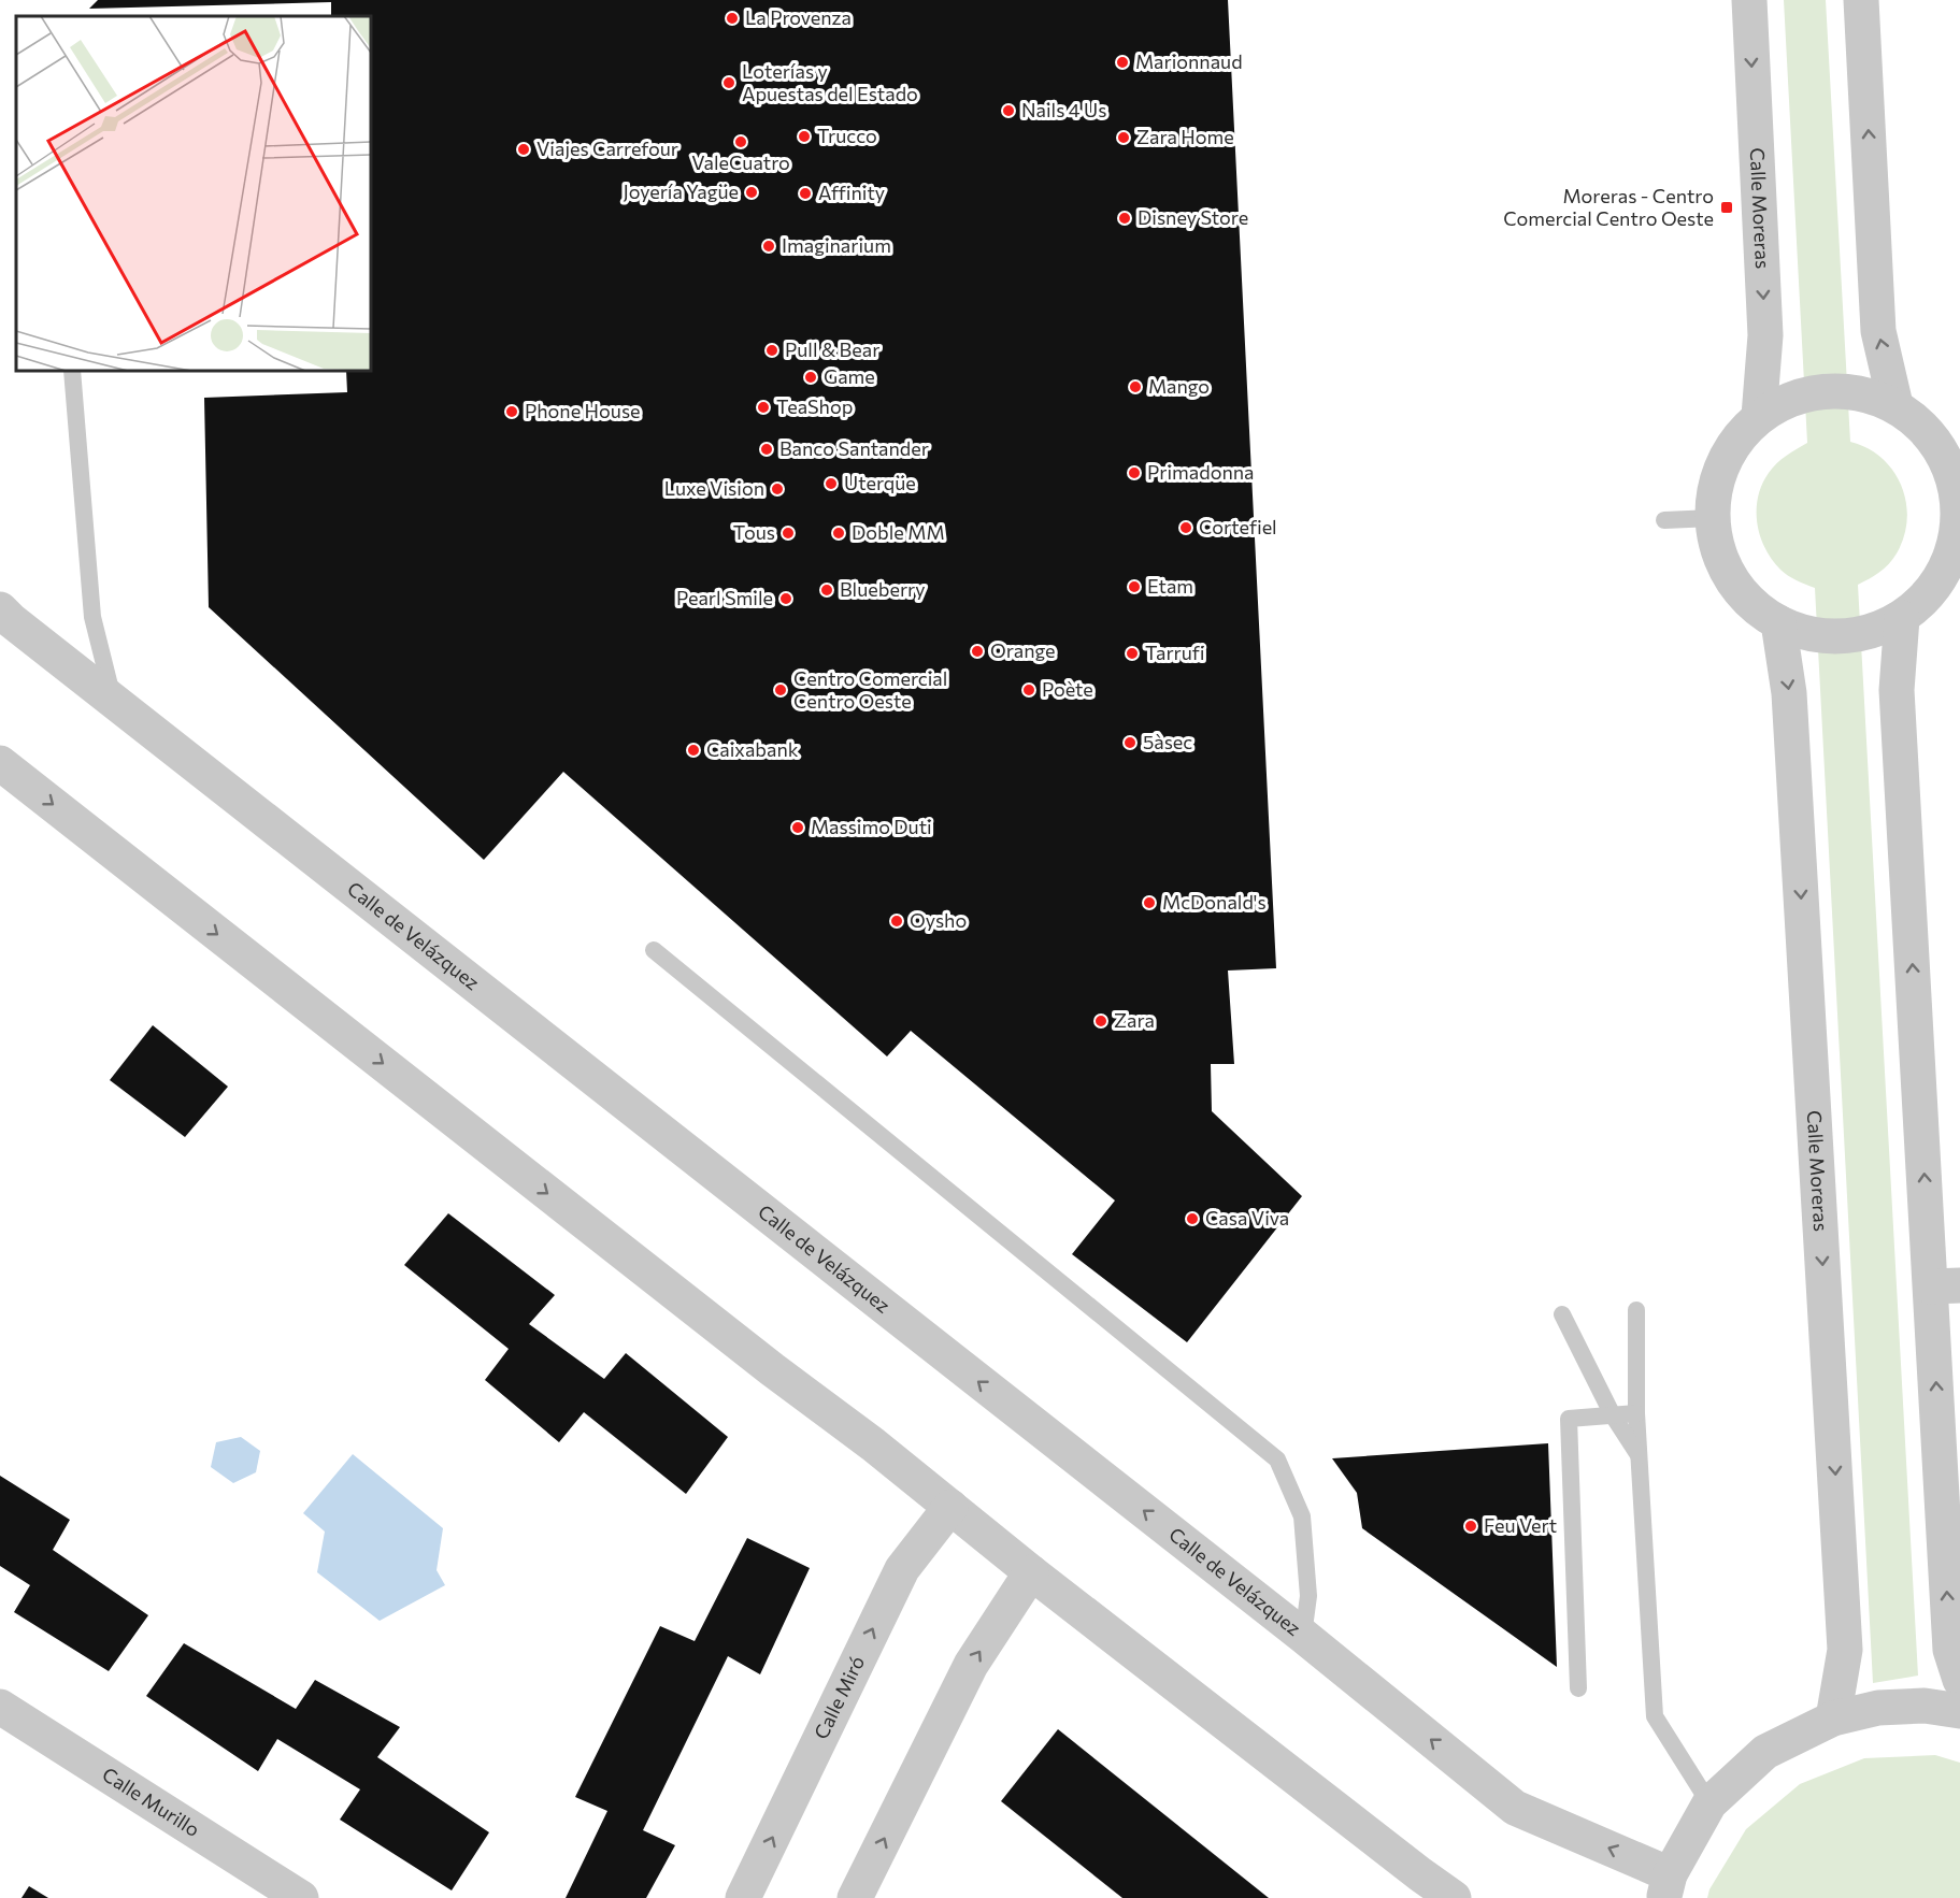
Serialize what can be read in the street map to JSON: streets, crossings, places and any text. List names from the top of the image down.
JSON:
{
  "streets": {
    "street": [
      "Calle Moreras",
      "Calle de Velázquez",
      "Calle Miró",
      "Calle Murillo"
    ]
  },
  "places": {
    "other": [
      "La Provenza",
      "Marionnaud",
      "Loterías y Apuestas del Estado",
      "Nails 4 Us",
      "Trucco",
      "Zara Home",
      "ValeCuatro",
      "Viajes Carrefour",
      "Joyería Yagüe",
      "Affinity",
      "Disney Store",
      "Imaginarium",
      "Pull & Bear",
      "Game",
      "Mango",
      "TeaShop",
      "Phone House",
      "Banco Santander",
      "Primadonna",
      "Uterqüe",
      "Luxe Vision",
      "Cortefiel",
      "Tous",
      "Doble MM",
      "Etam",
      "Blueberry",
      "Pearl Smile",
      "Orange",
      "Tarrufi",
      "Centro Comercial Centro Oeste",
      "Poète",
      "5àsec",
      "Caixabank",
      "Massimo Duti",
      "McDonald's",
      "Oysho",
      "Zara",
      "Casa Viva",
      "Feu Vert"
    ],
    "transit": ["Moreras - Centro Comercial Centro Oeste"]
  }
}
